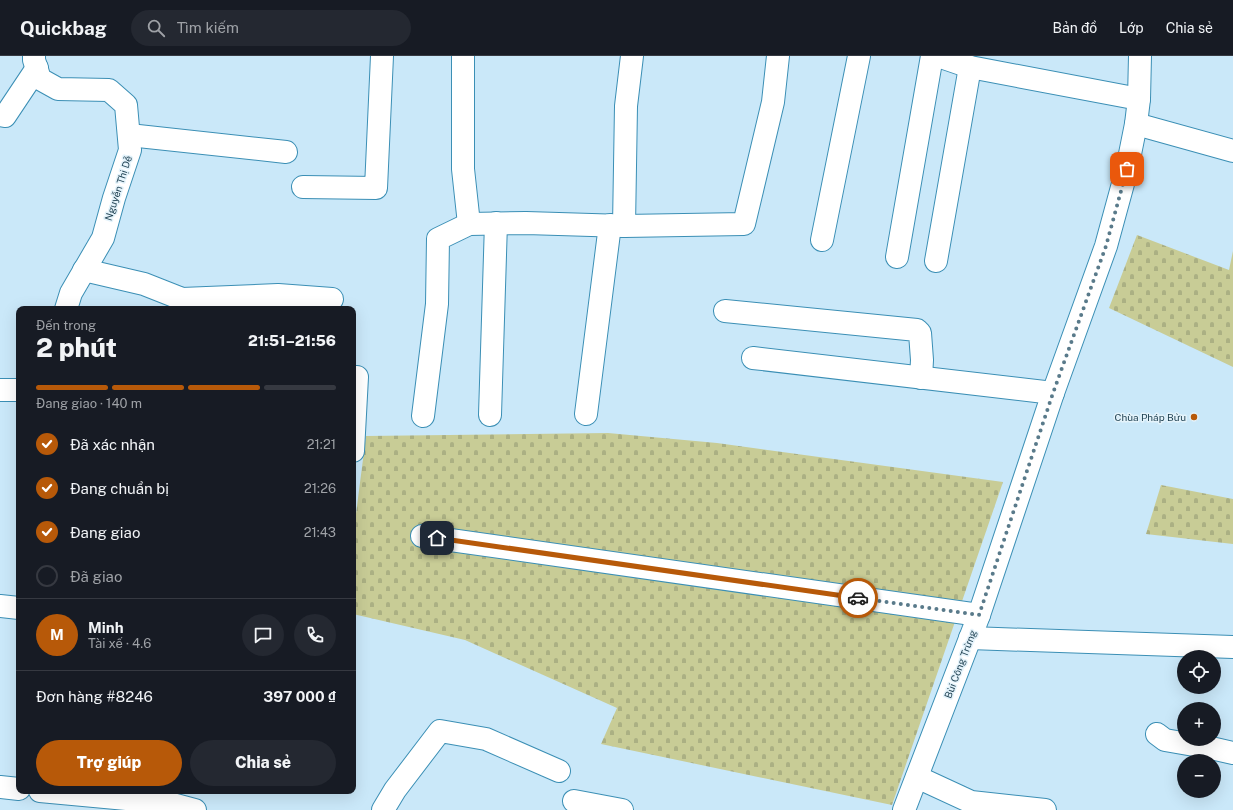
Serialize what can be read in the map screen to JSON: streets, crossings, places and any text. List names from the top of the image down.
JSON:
{
  "streets": {
    "street": ["Nguyễn Thị Dễ", "Bùi Công Trừng"]
  },
  "places": ["Chùa Pháp Bửu"],
  "page": {
    "header": "Quickbag",
    "search": "Tìm kiếm",
    "nav": ["Bản đồ", "Lớp", "Chia sẻ"],
    "heading": ["2 phút", "Đến trong", "21:51–21:56"],
    "panel": [
      "Minh",
      "Tài xế · 4.6",
      "Đơn hàng #8246",
      "397 000 ₫"
    ],
    "bar": "Đang giao · 140 m",
    "list": [
      ["Đã xác nhận", "21:21"],
      ["Đang chuẩn bị", "21:26"],
      ["Đang giao", "21:43"],
      "Đã giao"
    ],
    "round": "M",
    "map_buttons": ["+", "−"],
    "buttons": ["Trợ giúp", "Chia sẻ"]
  }
}
